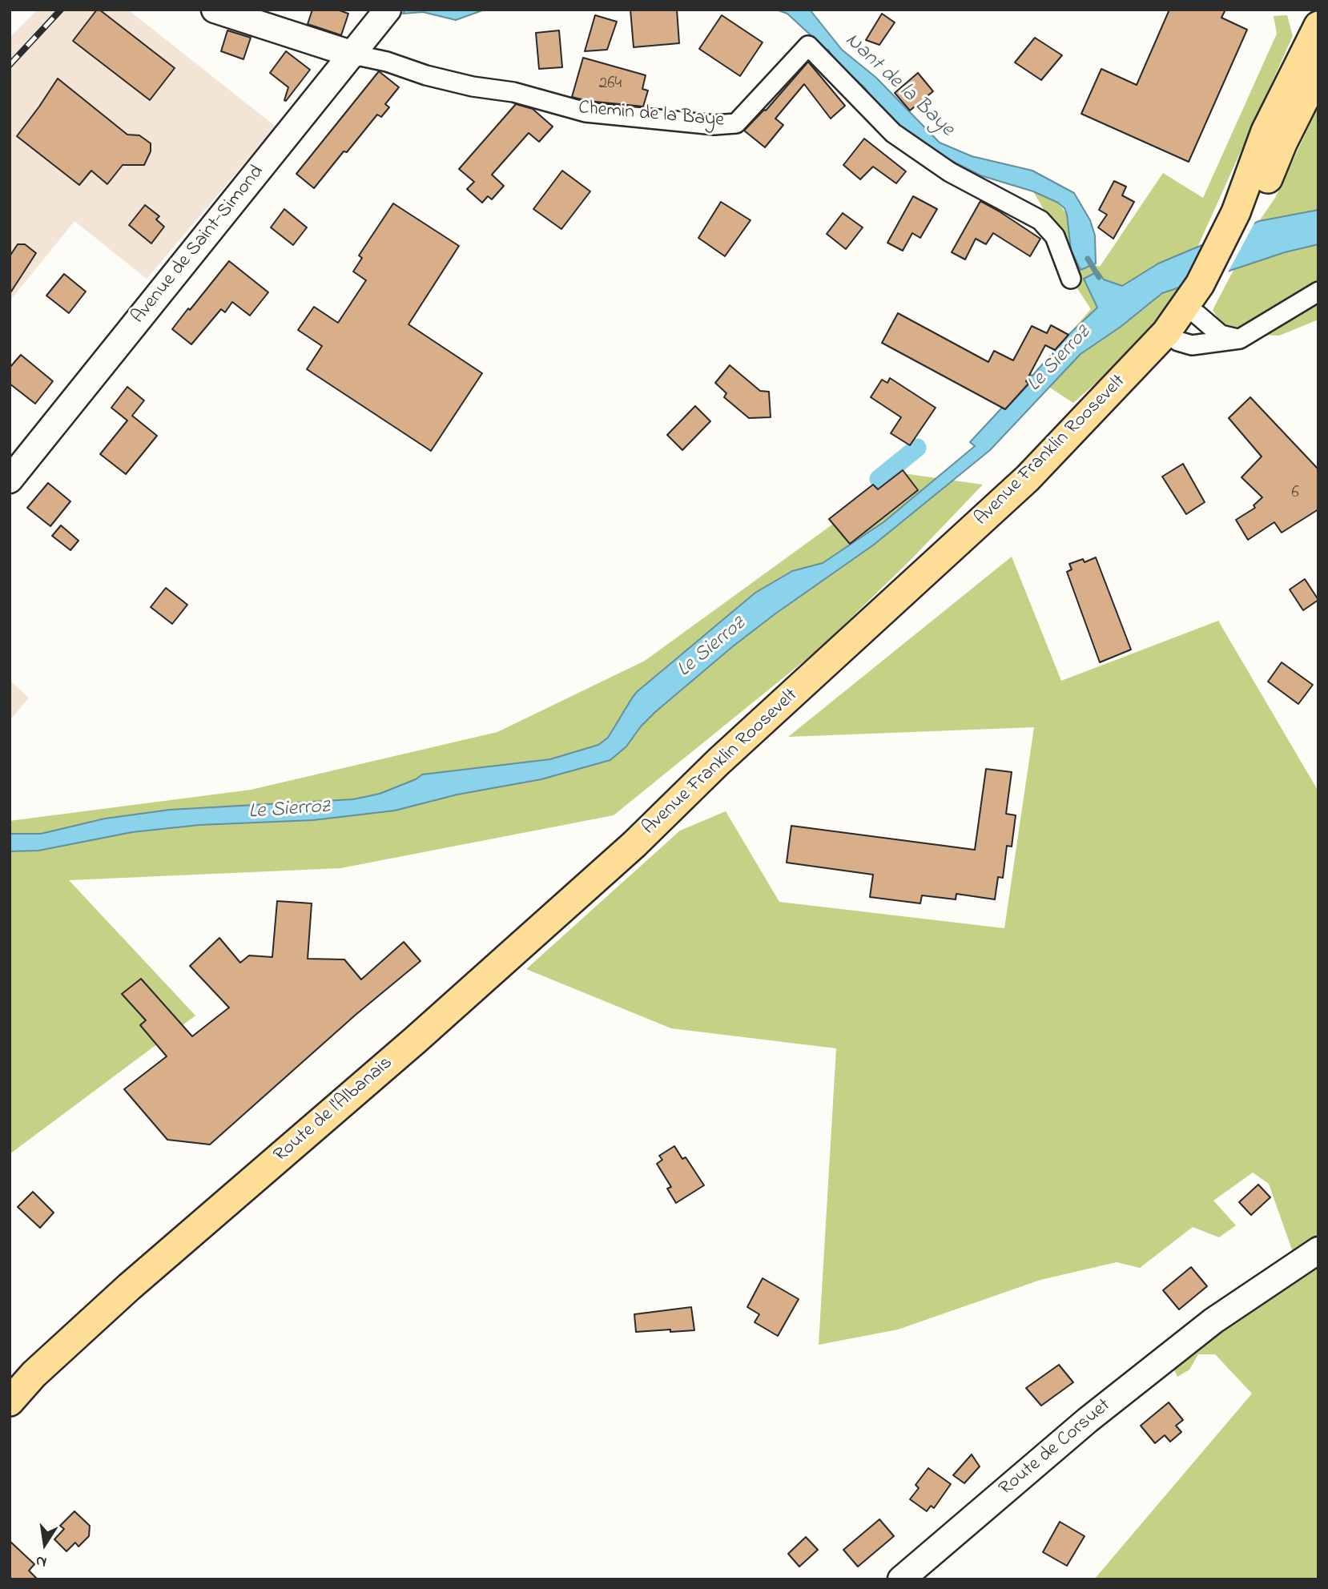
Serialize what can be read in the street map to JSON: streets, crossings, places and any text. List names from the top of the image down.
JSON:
{
  "streets": {
    "main road": ["Avenue Franklin Roosevelt", "Route de l'Albanais"],
    "street": ["Chemin de la Baye", "Avenue de Saint-Simond", "Route de Corsuet"]
  },
  "crossings": [
    ["Chemin de la Baye", "Avenue de Saint-Simond"],
    ["Avenue Franklin Roosevelt", "Route de l'Albanais"]
  ],
  "water": ["Nant de la Baye", "Le Sierroz"],
  "house_numbers": ["264", "6"],
  "north": "bottom"
}
